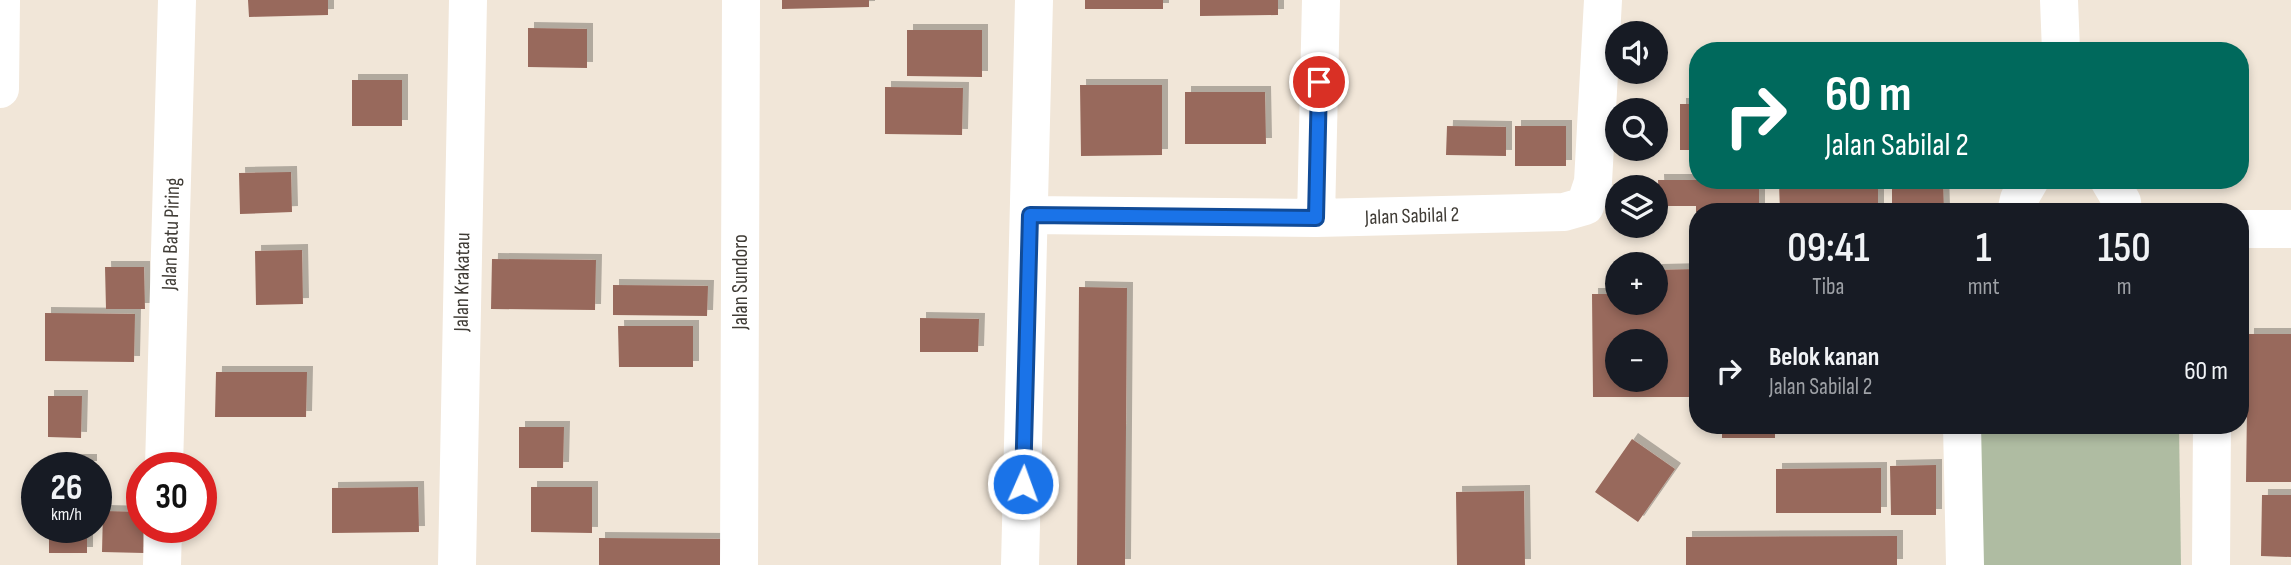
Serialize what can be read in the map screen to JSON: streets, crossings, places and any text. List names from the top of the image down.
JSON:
{
  "streets": {
    "street": [
      "Jalan Sabilal 2",
      "Jalan Batu Piring",
      "Jalan Krakatau",
      "Jalan Sundoro"
    ]
  },
  "page": {
    "map_buttons": ["+", "−"],
    "turn": ["60 m", "Jalan Sabilal 2"],
    "eta": [
      "09:41",
      "Tiba",
      "1",
      "mnt",
      "150",
      "m"
    ],
    "list": [
      {
        "name": "Belok kanan",
        "note": "Jalan Sabilal 2",
        "value": "60 m"
      }
    ],
    "speed": "26 km/h",
    "limit": "30"
  }
}
